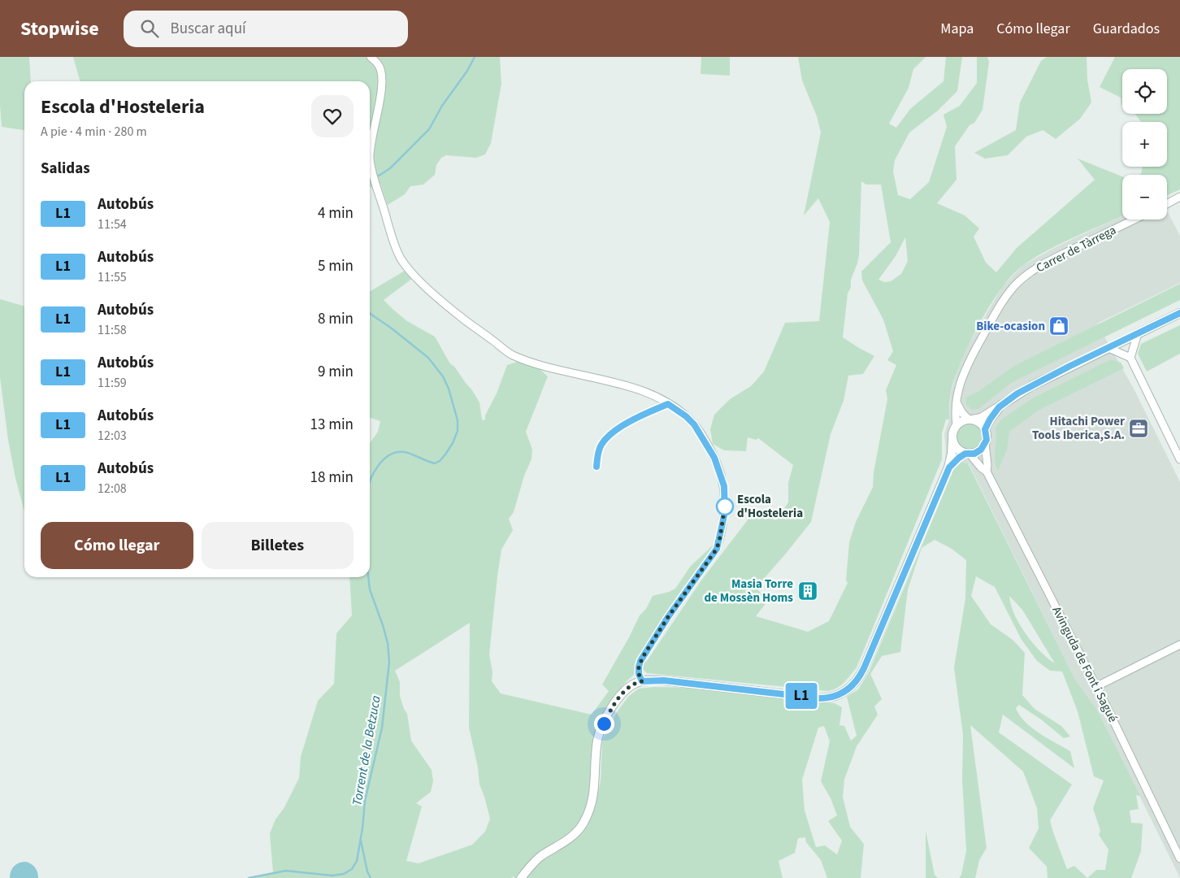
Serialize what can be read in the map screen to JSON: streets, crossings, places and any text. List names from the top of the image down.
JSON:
{
  "streets": {
    "street": ["Carrer de Tàrrega", "Avinguda de Font i Sagué"]
  },
  "crossings": [
    ["Carrer de Tàrrega", "Avinguda de Font i Sagué"]
  ],
  "water": ["Torrent de la Betzuca"],
  "places": {
    "shop": ["Bike-ocasion"],
    "office": ["Hitachi Power Tools Iberica,S.A."],
    "other": ["Escola d'Hosteleria"],
    "building": ["Masia Torre de Mossèn Homs"]
  },
  "lines": ["bus line L1"],
  "page": {
    "header": "Stopwise",
    "search": "Buscar aquí",
    "nav": ["Mapa", "Cómo llegar", "Guardados"],
    "on_map": "L1",
    "map_buttons": ["+", "−"],
    "heading": [
      ["Escola d'Hosteleria", "A pie · 4 min · 280 m"],
      "Salidas"
    ],
    "list": [
      {
        "mark": "L1",
        "name": "Autobús",
        "note": "11:54",
        "value": "4 min"
      },
      {
        "mark": "L1",
        "name": "Autobús",
        "note": "11:55",
        "value": "5 min"
      },
      {
        "mark": "L1",
        "name": "Autobús",
        "note": "11:58",
        "value": "8 min"
      },
      {
        "mark": "L1",
        "name": "Autobús",
        "note": "11:59",
        "value": "9 min"
      },
      {
        "mark": "L1",
        "name": "Autobús",
        "note": "12:03",
        "value": "13 min"
      },
      {
        "mark": "L1",
        "name": "Autobús",
        "note": "12:08",
        "value": "18 min"
      }
    ],
    "buttons": ["Cómo llegar", "Billetes"]
  }
}
